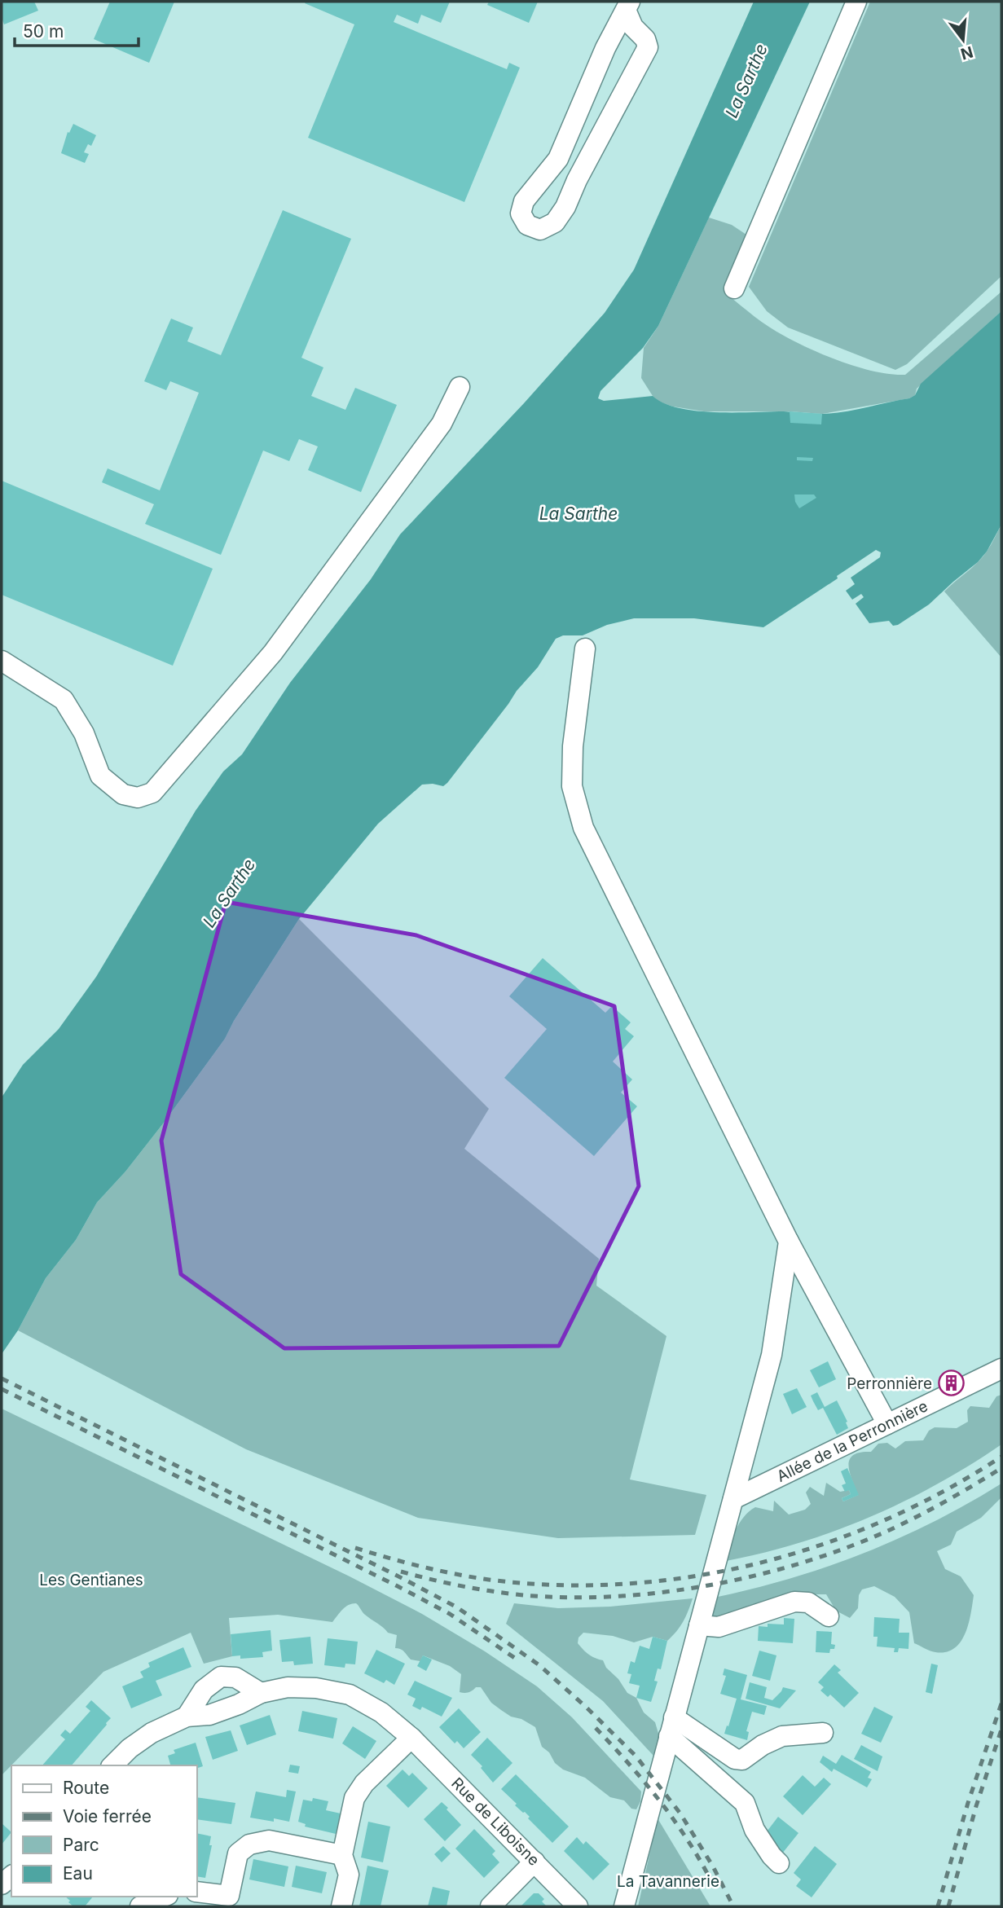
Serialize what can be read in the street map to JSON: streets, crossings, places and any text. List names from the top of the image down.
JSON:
{
  "streets": {
    "street": ["Allée de la Perronnière", "Rue de Liboisne"]
  },
  "water": ["La Sarthe"],
  "parks": ["Les Gentianes", "La Tavannerie"],
  "places": {
    "building": ["Perronnière"]
  },
  "legend": [
    "Route",
    "Voie ferrée",
    "Parc",
    "Eau"
  ],
  "scale_bar": "50 m",
  "north": "bottom"
}
